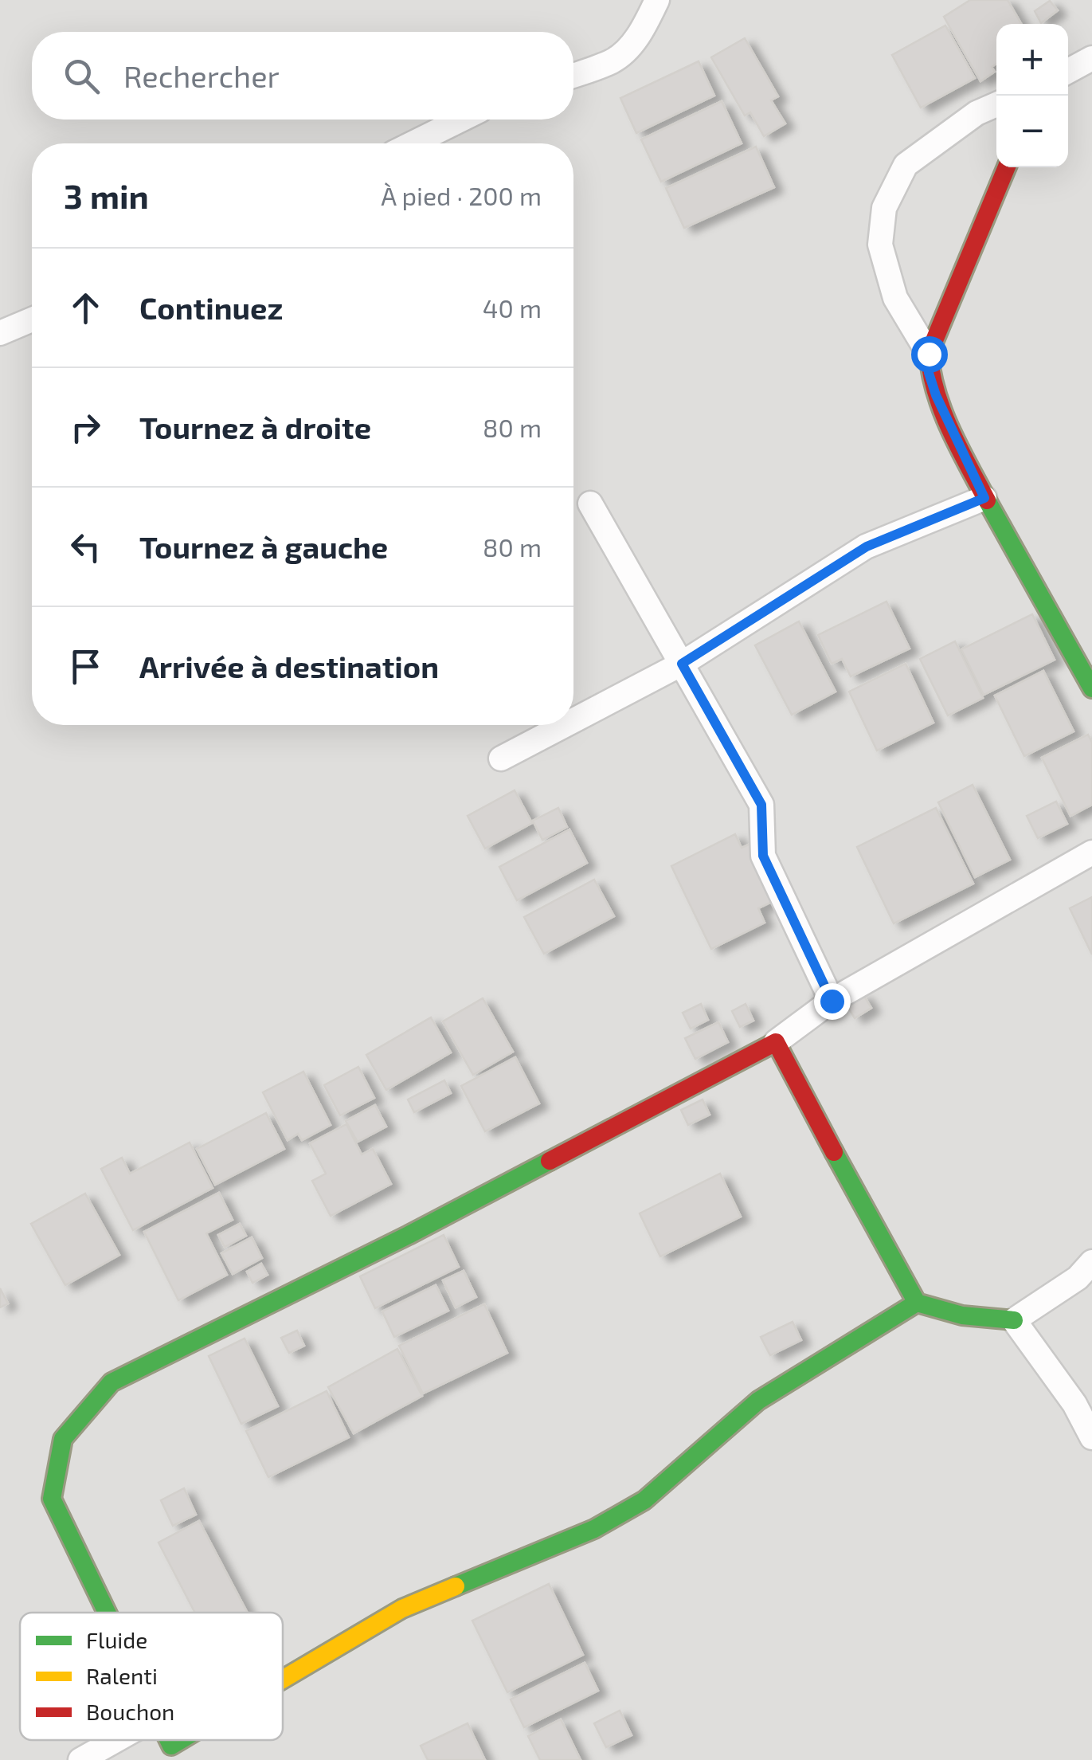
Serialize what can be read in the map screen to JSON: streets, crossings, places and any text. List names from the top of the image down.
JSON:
{
  "legend": ["Fluide", "Ralenti", "Bouchon"],
  "page": {
    "map_buttons": ["+", "−"],
    "search": "Rechercher",
    "heading": ["3 min", "À pied · 200 m"],
    "list": [
      ["Continuez", "40 m"],
      ["Tournez à droite", "80 m"],
      ["Tournez à gauche", "80 m"],
      "Arrivée à destination"
    ]
  }
}
